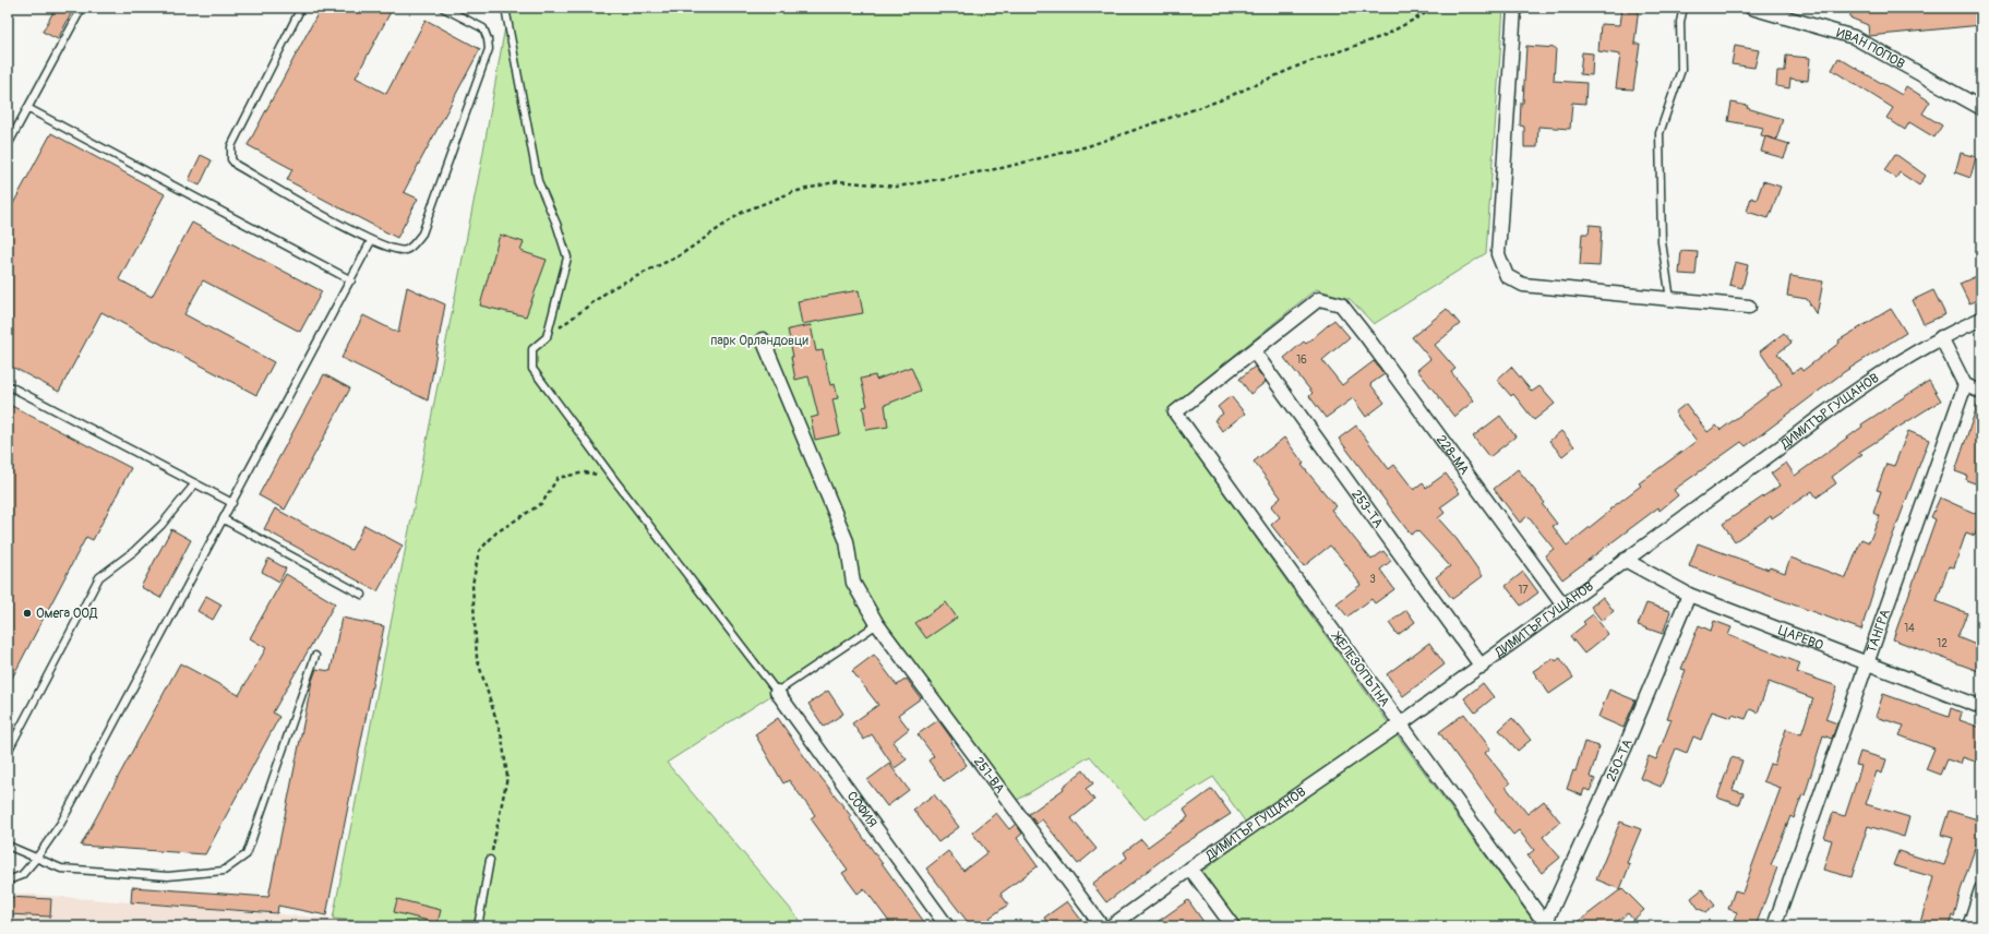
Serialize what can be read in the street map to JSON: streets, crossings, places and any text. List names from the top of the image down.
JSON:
{
  "streets": {
    "street": [
      "ИВАН ПОПОВ",
      "ДИМИТЪР ГУЩАНОВ",
      "228-МА",
      "253-ТА",
      "ТАНГРА",
      "ЦАРЕВО",
      "ЖЕЛЕЗОПЪТНА",
      "250-ТА",
      "251-ВА",
      "СОФИЯ"
    ]
  },
  "crossings": [
    ["ДИМИТЪР ГУЩАНОВ", "228-МА"],
    ["ДИМИТЪР ГУЩАНОВ", "253-ТА"],
    ["ДИМИТЪР ГУЩАНОВ", "ЦАРЕВО"],
    ["ДИМИТЪР ГУЩАНОВ", "ЖЕЛЕЗОПЪТНА"],
    ["228-МА", "253-ТА"],
    ["228-МА", "ЖЕЛЕЗОПЪТНА"],
    ["253-ТА", "ЖЕЛЕЗОПЪТНА"],
    ["ТАНГРА", "ЦАРЕВО"],
    ["ЦАРЕВО", "250-ТА"],
    ["ЖЕЛЕЗОПЪТНА", "250-ТА"]
  ],
  "parks": ["парк Орландовци"],
  "places": ["Омега ООД"],
  "house_numbers": [
    "16",
    "3",
    "17",
    "14",
    "12"
  ]
}
